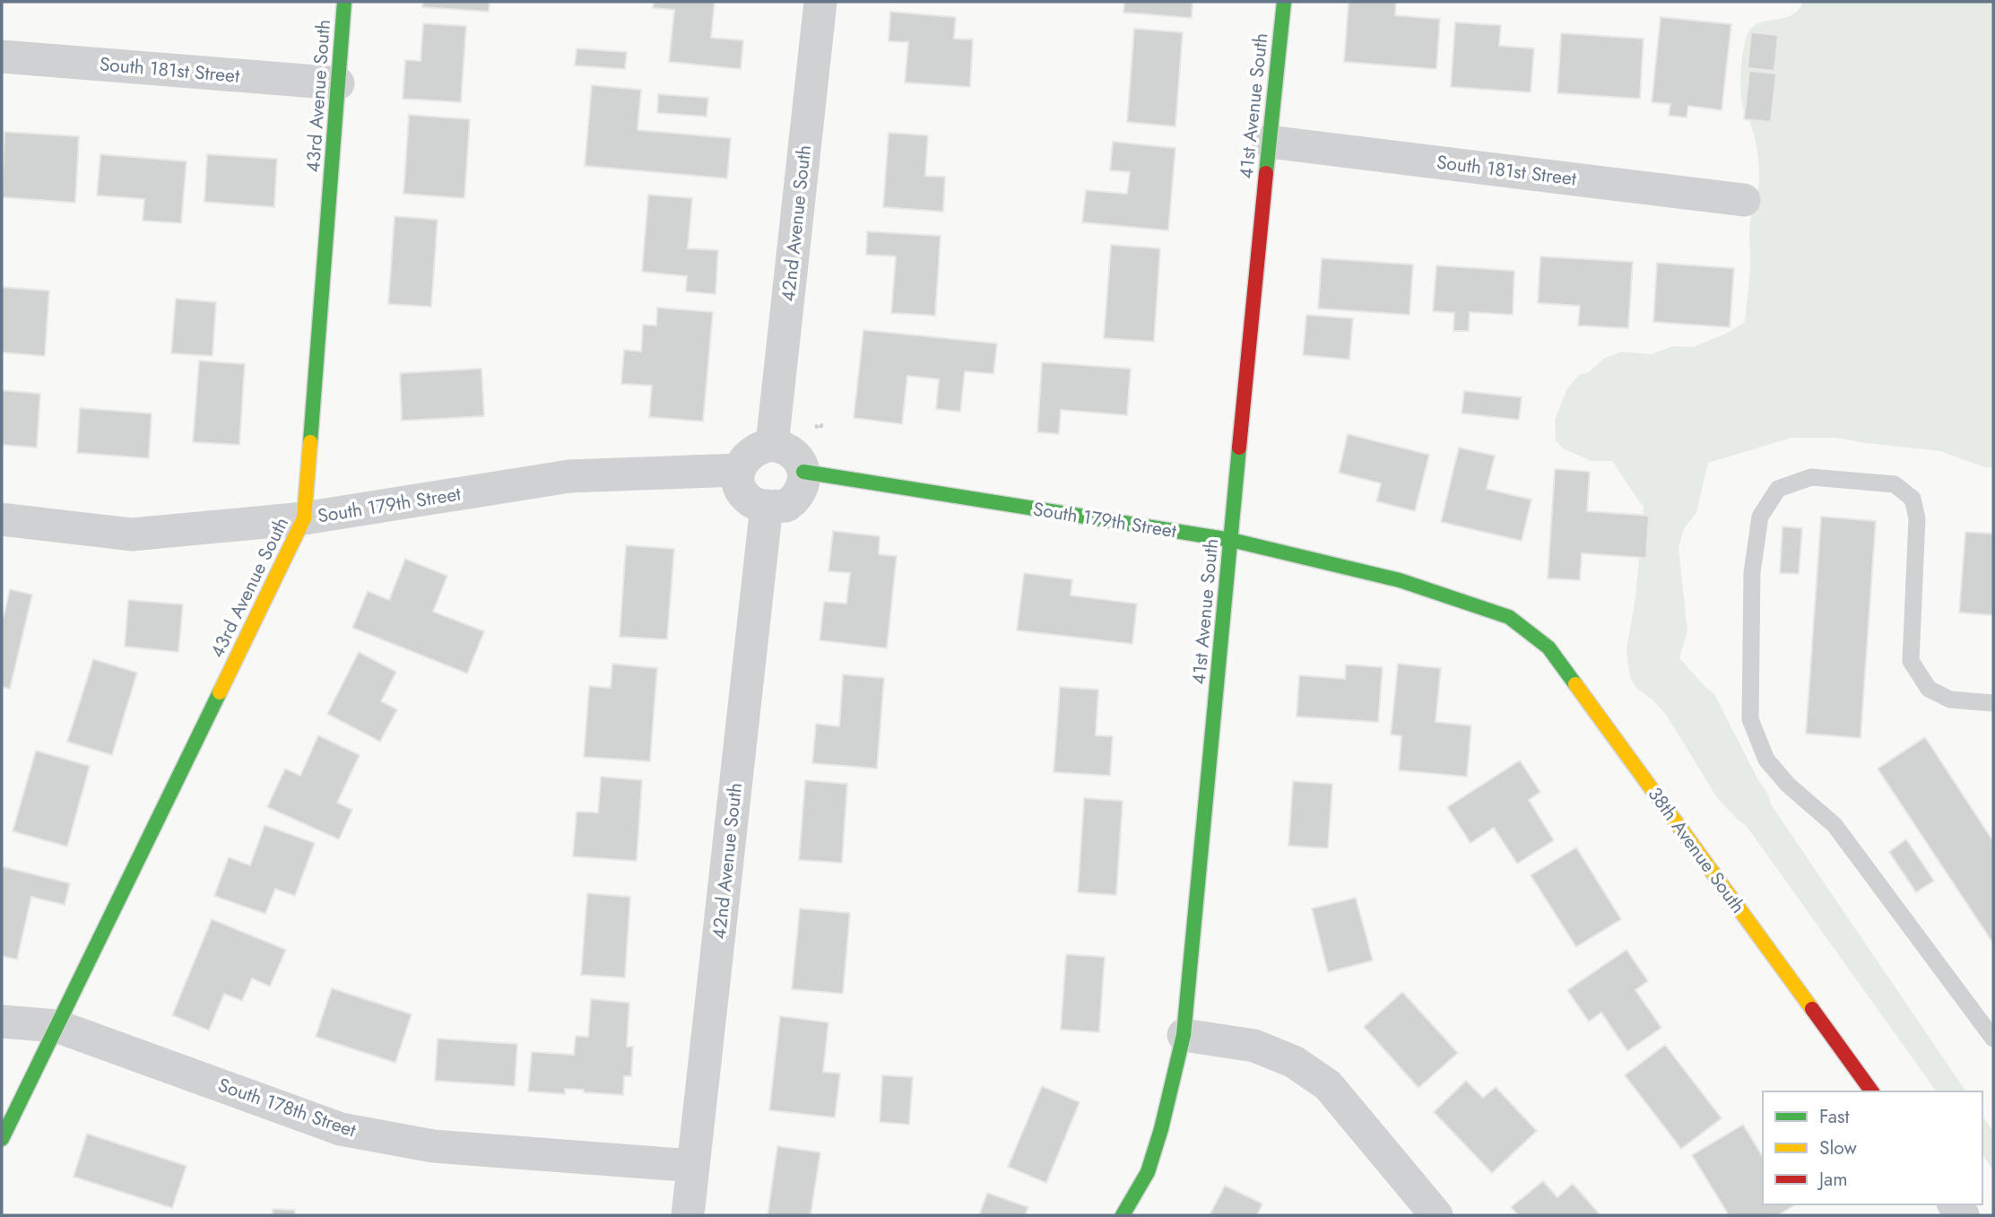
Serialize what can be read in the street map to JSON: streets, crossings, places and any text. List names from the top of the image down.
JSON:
{
  "streets": {
    "street": [
      "South 181st Street",
      "43rd Avenue South",
      "41st Avenue South",
      "42nd Avenue South",
      "South 179th Street",
      "38th Avenue South",
      "South 178th Street"
    ]
  },
  "crossings": [
    ["South 181st Street", "43rd Avenue South"],
    ["South 181st Street", "41st Avenue South"],
    ["43rd Avenue South", "South 179th Street"],
    ["43rd Avenue South", "South 178th Street"],
    ["41st Avenue South", "South 179th Street"],
    ["42nd Avenue South", "South 179th Street"],
    ["42nd Avenue South", "South 178th Street"],
    ["South 179th Street", "38th Avenue South"]
  ],
  "legend": ["Fast", "Slow", "Jam"]
}
